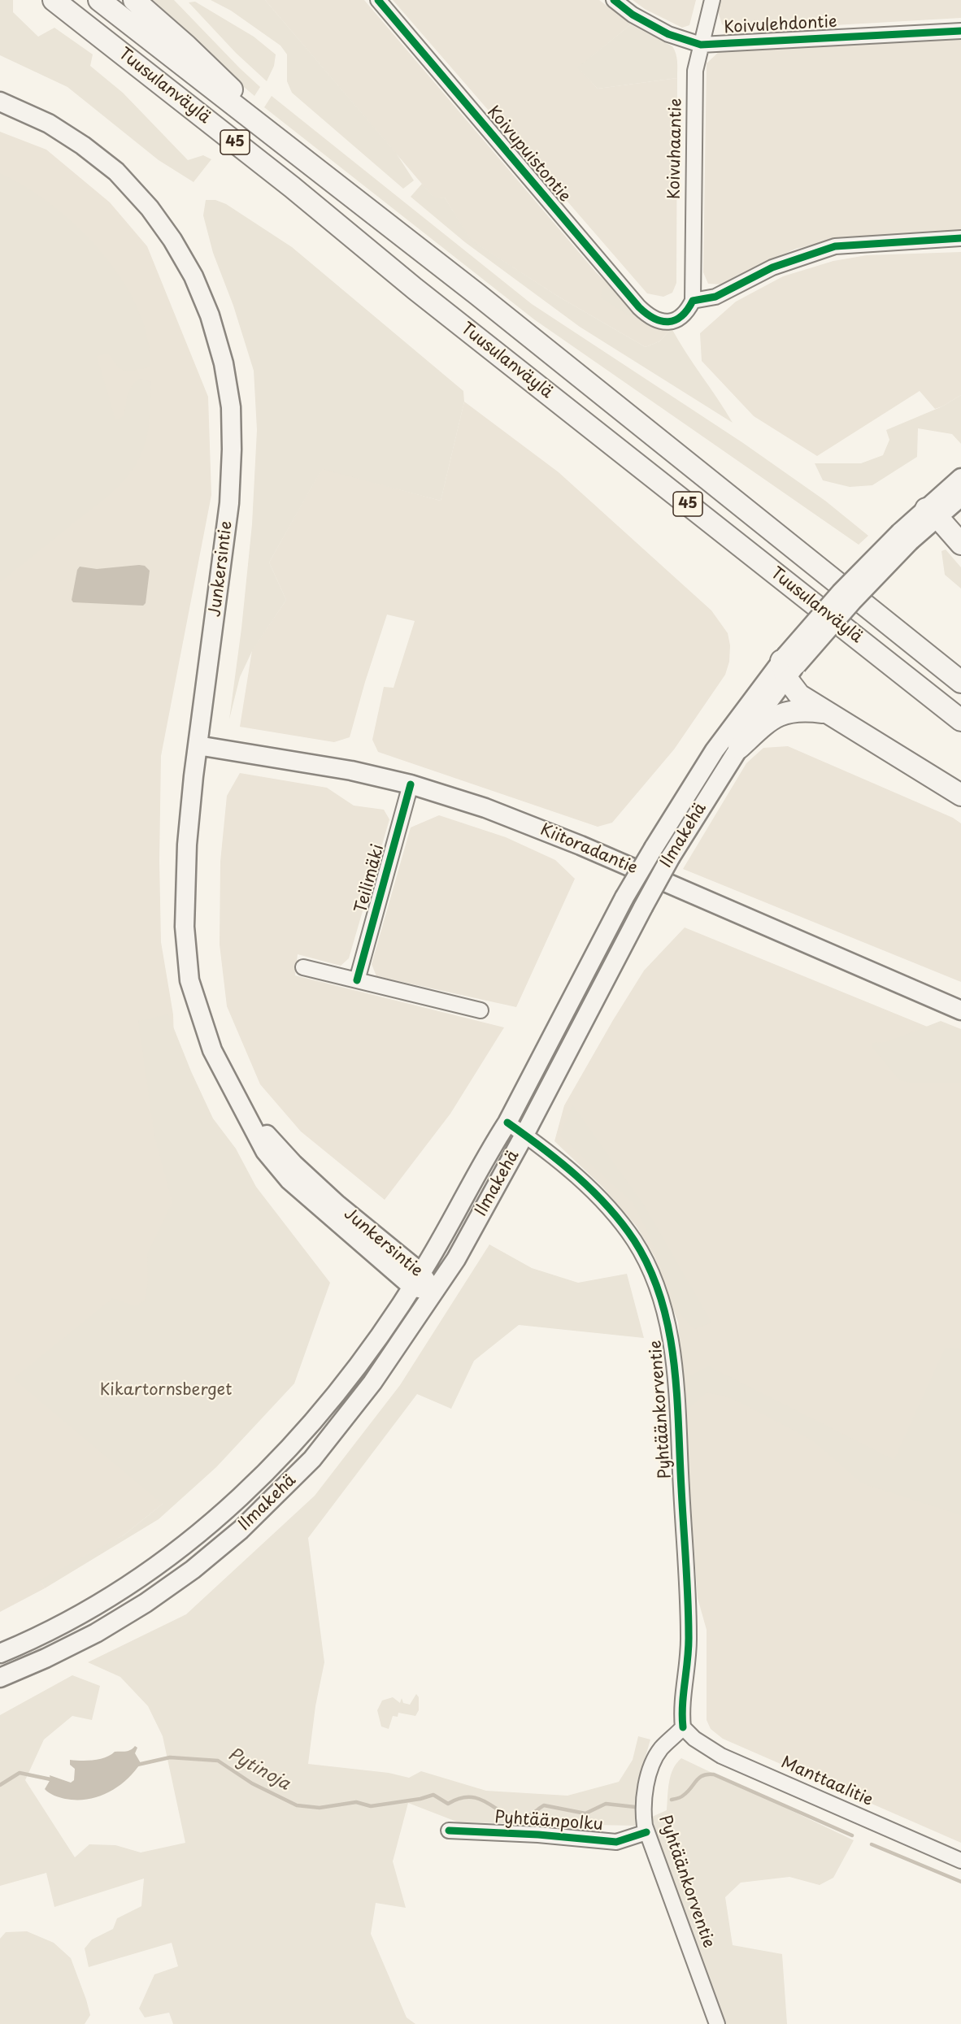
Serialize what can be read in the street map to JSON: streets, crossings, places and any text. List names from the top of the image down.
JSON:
{
  "streets": {
    "highway": ["Tuusulanväylä", "45"],
    "main road": ["Junkersintie", "Ilmakehä", "Kiitoradantie"],
    "street": [
      "Koivulehdontie",
      "Koivuhaantie",
      "Koivupuistontie",
      "Teilimäki",
      "Pyhtäänkorventie",
      "Manttaalitie",
      "Pyhtäänpolku"
    ]
  },
  "crossings": [
    ["Koivulehdontie", "Koivuhaantie"],
    ["Koivuhaantie", "Koivupuistontie"],
    ["Junkersintie", "Ilmakehä"],
    ["Junkersintie", "Kiitoradantie"],
    ["Ilmakehä", "Pyhtäänkorventie"],
    ["Kiitoradantie", "Teilimäki"],
    ["Pyhtäänkorventie", "Manttaalitie"],
    ["Pyhtäänkorventie", "Pyhtäänpolku"]
  ],
  "water": ["Pytinoja"],
  "parks": ["Kikartornsberget"]
}
